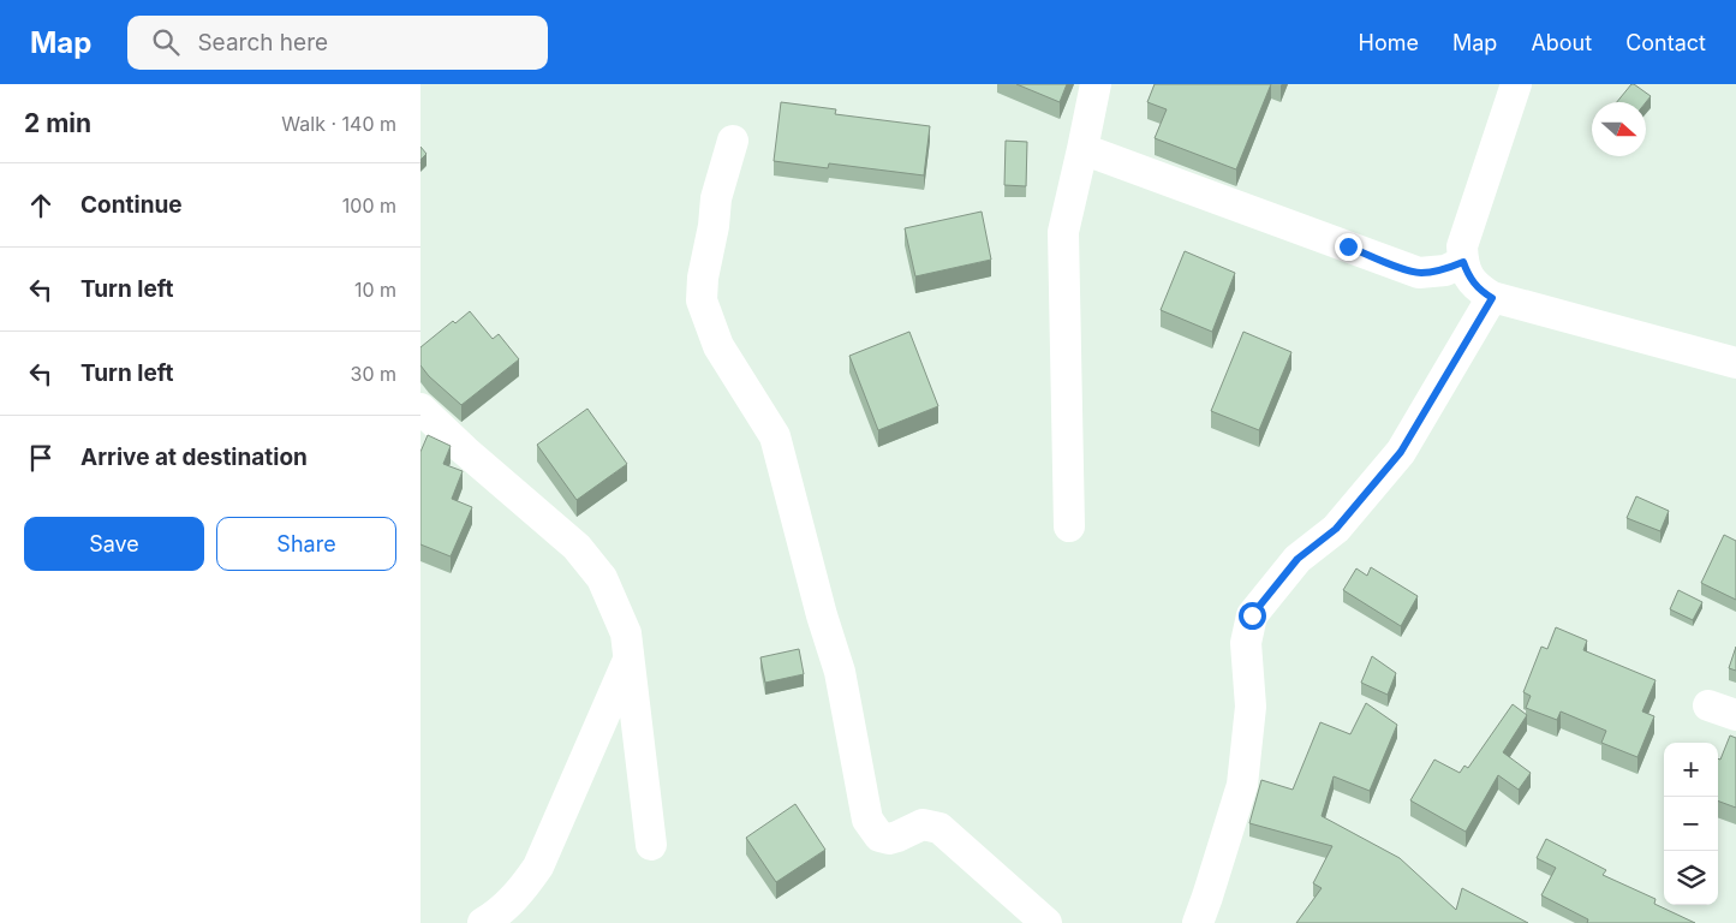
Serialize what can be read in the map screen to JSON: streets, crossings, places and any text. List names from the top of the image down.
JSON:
{
  "north": "right",
  "page": {
    "header": "Map",
    "search": "Search here",
    "nav": [
      "Home",
      "Map",
      "About",
      "Contact"
    ],
    "heading": ["2 min", "Walk · 140 m"],
    "list": [
      ["Continue", "100 m"],
      ["Turn left", "10 m"],
      ["Turn left", "30 m"],
      "Arrive at destination"
    ],
    "buttons": ["Save", "Share"],
    "map_buttons": ["+", "−"]
  }
}
